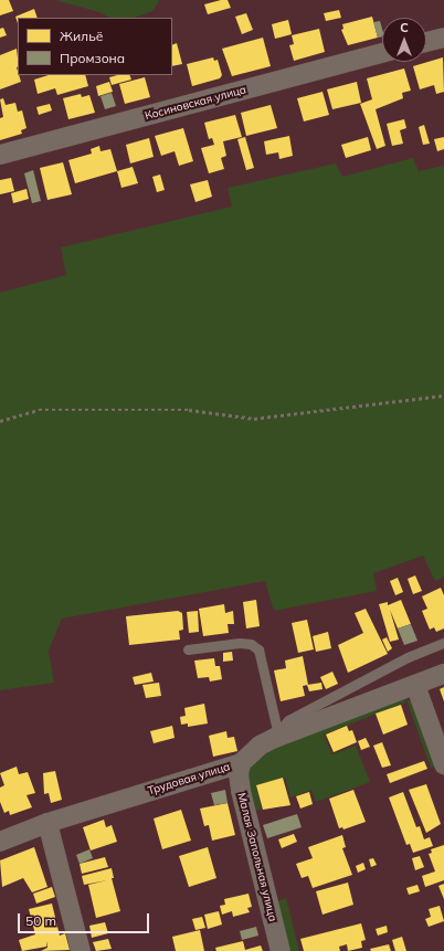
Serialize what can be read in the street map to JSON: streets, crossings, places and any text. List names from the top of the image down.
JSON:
{
  "streets": {
    "street": ["Косиновская улица", "Трудовая улица", "Малая Запольная улица"]
  },
  "crossings": [
    ["Трудовая улица", "Малая Запольная улица"]
  ],
  "legend": ["Жильё", "Промзона"],
  "scale_bar": "50 m",
  "north": "top"
}
